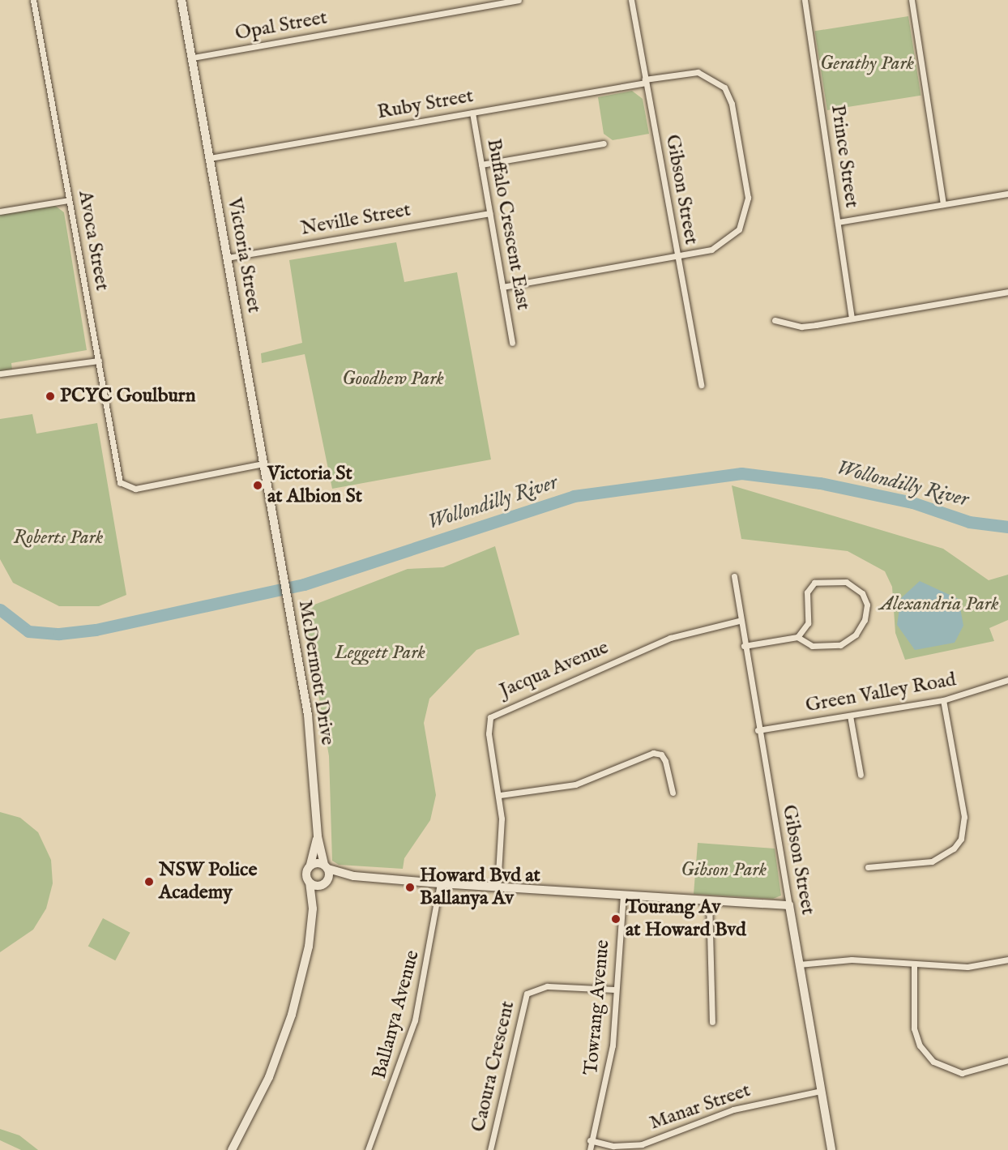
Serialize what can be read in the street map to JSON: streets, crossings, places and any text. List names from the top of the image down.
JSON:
{
  "streets": {
    "main road": ["Gibson Street", "Victoria Street", "McDermott Drive"],
    "street": [
      "Opal Street",
      "Ruby Street",
      "Prince Street",
      "Neville Street",
      "Buffalo Crescent East",
      "Avoca Street",
      "Jacqua Avenue",
      "Green Valley Road",
      "Towrang Avenue",
      "Ballanya Avenue",
      "Caoura Crescent",
      "Manar Street"
    ]
  },
  "crossings": [
    ["Opal Street", "Victoria Street"],
    ["Ruby Street", "Gibson Street"],
    ["Ruby Street", "Buffalo Crescent East"],
    ["Ruby Street", "Victoria Street"],
    ["Gibson Street", "Jacqua Avenue"],
    ["Gibson Street", "Green Valley Road"],
    ["Gibson Street", "Manar Street"],
    ["Neville Street", "Buffalo Crescent East"],
    ["Neville Street", "Victoria Street"],
    ["Avoca Street", "Victoria Street"],
    ["Victoria Street", "McDermott Drive"],
    ["Towrang Avenue", "Caoura Crescent"],
    ["Towrang Avenue", "Manar Street"]
  ],
  "water": ["Wollondilly River"],
  "parks": [
    "Gerathy Park",
    "Goodhew Park",
    "Roberts Park",
    "Alexandria Park",
    "Leggett Park",
    "Gibson Park"
  ],
  "places": [
    "PCYC Goulburn",
    "Victoria St at Albion St",
    "NSW Police Academy",
    "Howard Bvd at Ballanya Av",
    "Tourang Av at Howard Bvd"
  ]
}
